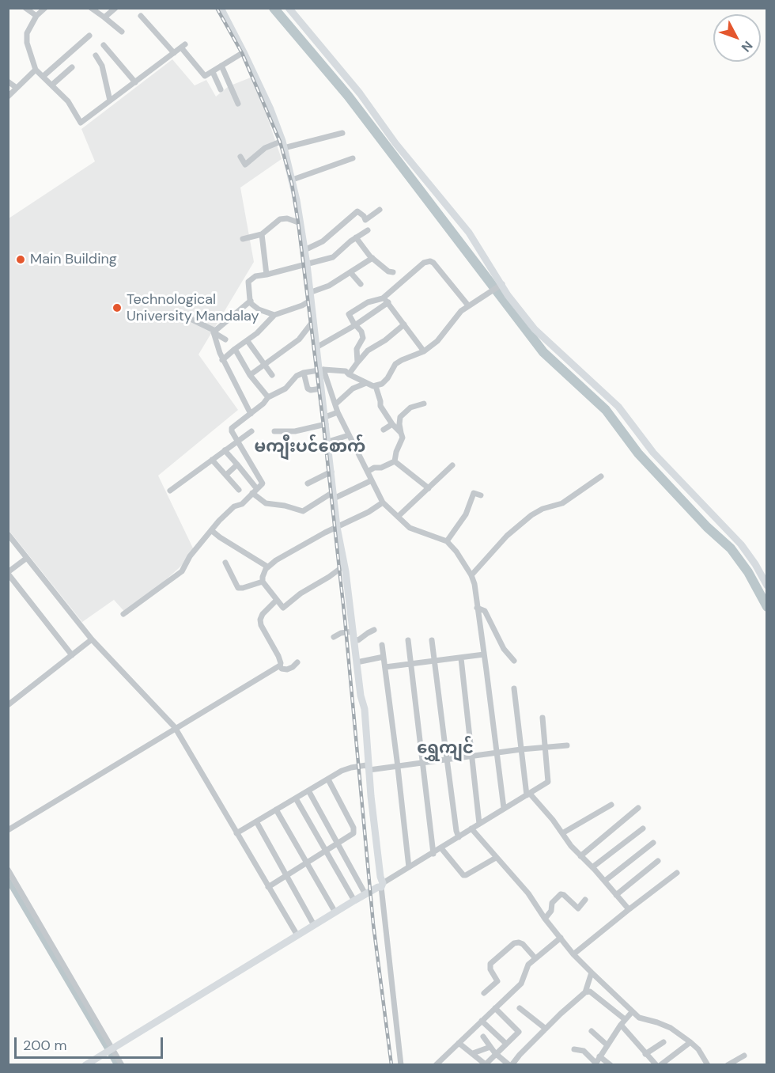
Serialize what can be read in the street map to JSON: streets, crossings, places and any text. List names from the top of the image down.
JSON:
{
  "districts": ["မကျီးပင်စောက်", "ရွှေကျင်"],
  "places": ["Main Building", "Technological University Mandalay"],
  "scale_bar": "200 m",
  "north": "bottom right"
}
